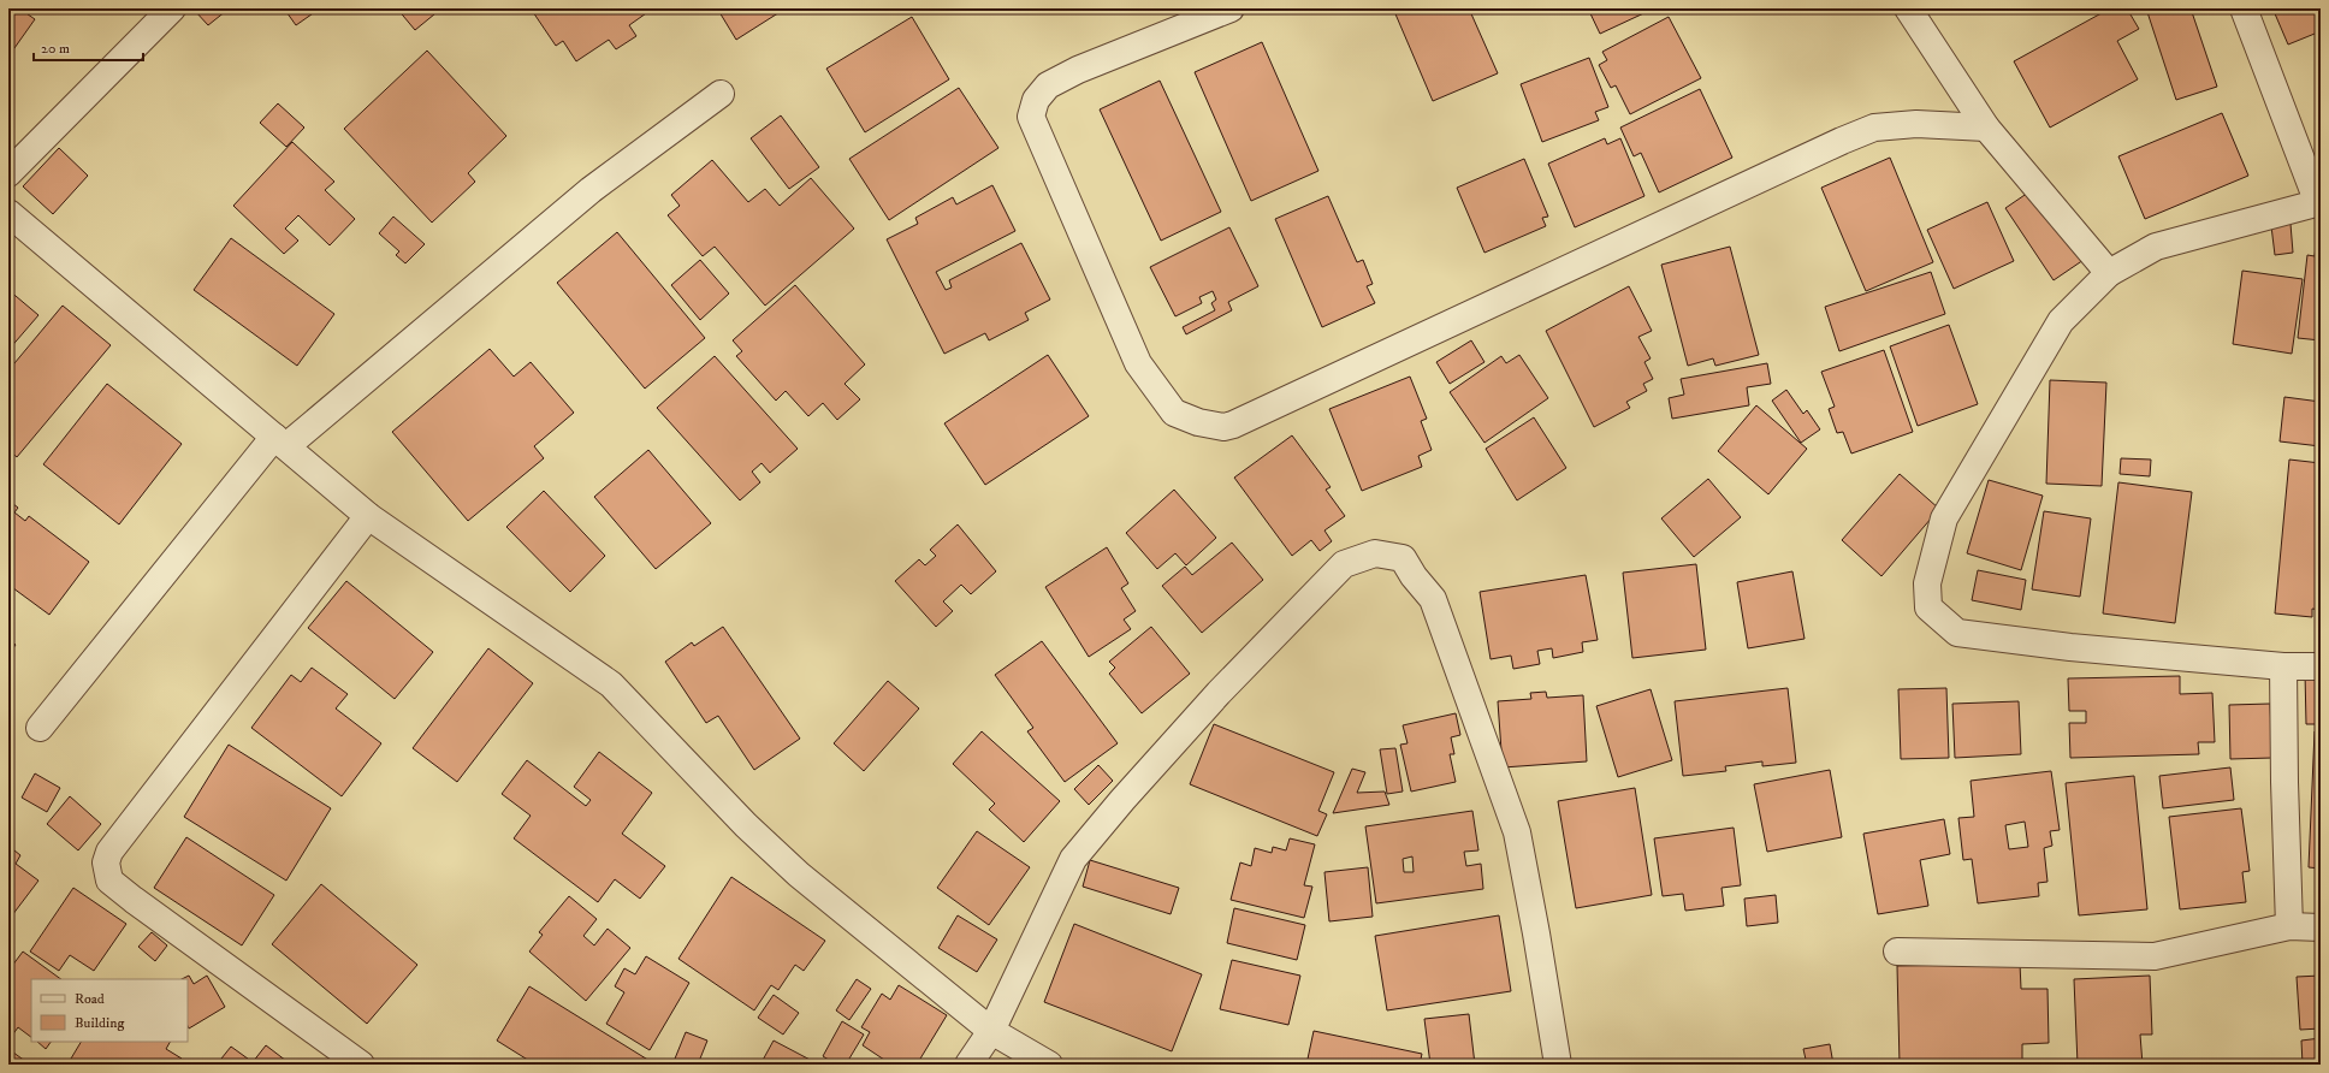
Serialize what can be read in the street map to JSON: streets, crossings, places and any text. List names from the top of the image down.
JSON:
{
  "legend": ["Road", "Building"],
  "scale_bar": "20 m"
}
